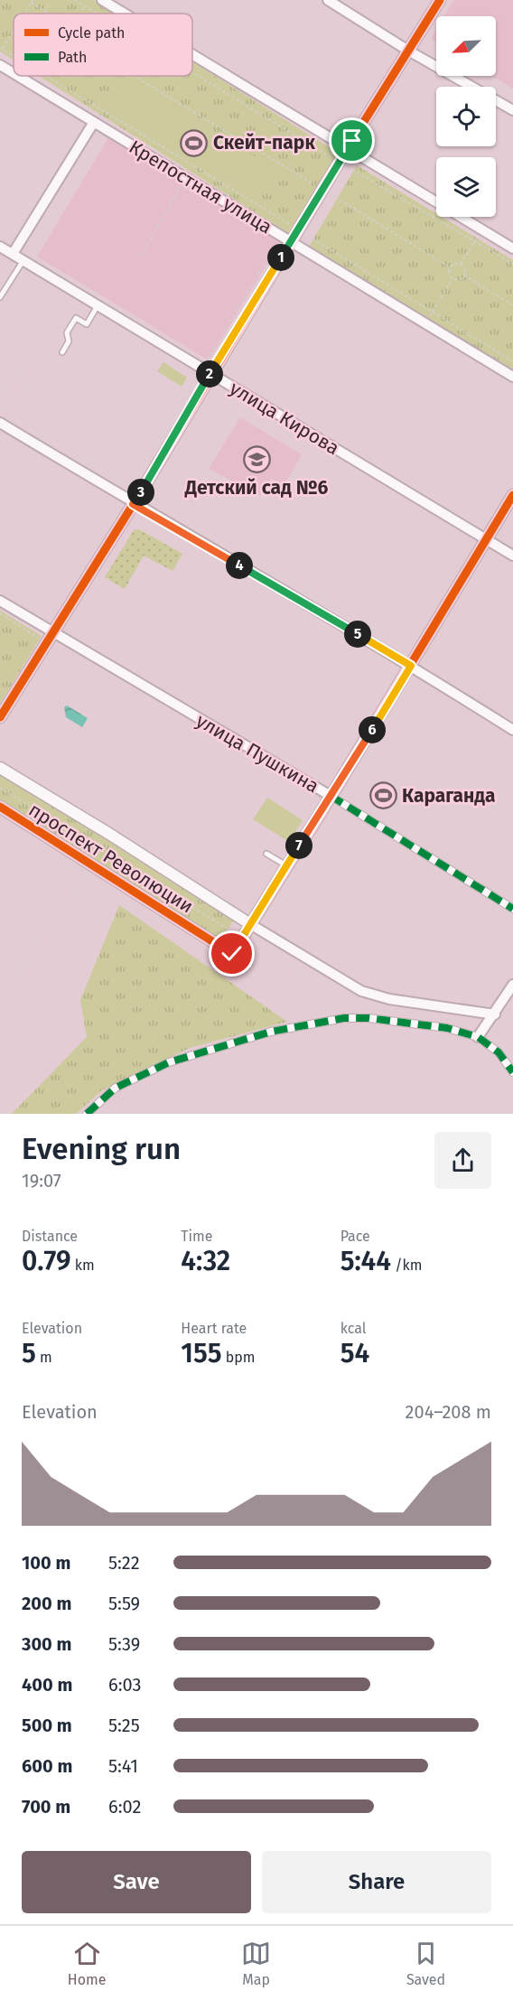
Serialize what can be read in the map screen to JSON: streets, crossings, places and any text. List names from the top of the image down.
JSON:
{
  "streets": {
    "street": [
      "Крепостная улица",
      "улица Кирова",
      "улица Пушкина",
      "проспект Революции"
    ]
  },
  "places": {
    "sports": ["Скейт-парк", "Караганда"],
    "school or university": ["Детский сад №6"]
  },
  "legend": ["Cycle path", "Path"],
  "north": "bottom left",
  "page": {
    "pins": [
      "1",
      "2",
      "3",
      "4",
      "5",
      "6",
      "7"
    ],
    "heading": ["Evening run", "19:07"],
    "stats": [
      ["Distance", "0.79 km"],
      ["Time", "4:32"],
      ["Pace", "5:44 /km"],
      ["Elevation", "5 m"],
      ["Heart rate", "155 bpm"],
      ["kcal", "54"]
    ],
    "chart": ["Elevation", "204–208 m"],
    "list": [
      {
        "name": "100 m",
        "note": "5:22"
      },
      {
        "name": "200 m",
        "note": "5:59"
      },
      {
        "name": "300 m",
        "note": "5:39"
      },
      {
        "name": "400 m",
        "note": "6:03"
      },
      {
        "name": "500 m",
        "note": "5:25"
      },
      {
        "name": "600 m",
        "note": "5:41"
      },
      {
        "name": "700 m",
        "note": "6:02"
      }
    ],
    "buttons": ["Save", "Share"],
    "tabs": ["Home", "Map", "Saved"]
  }
}
